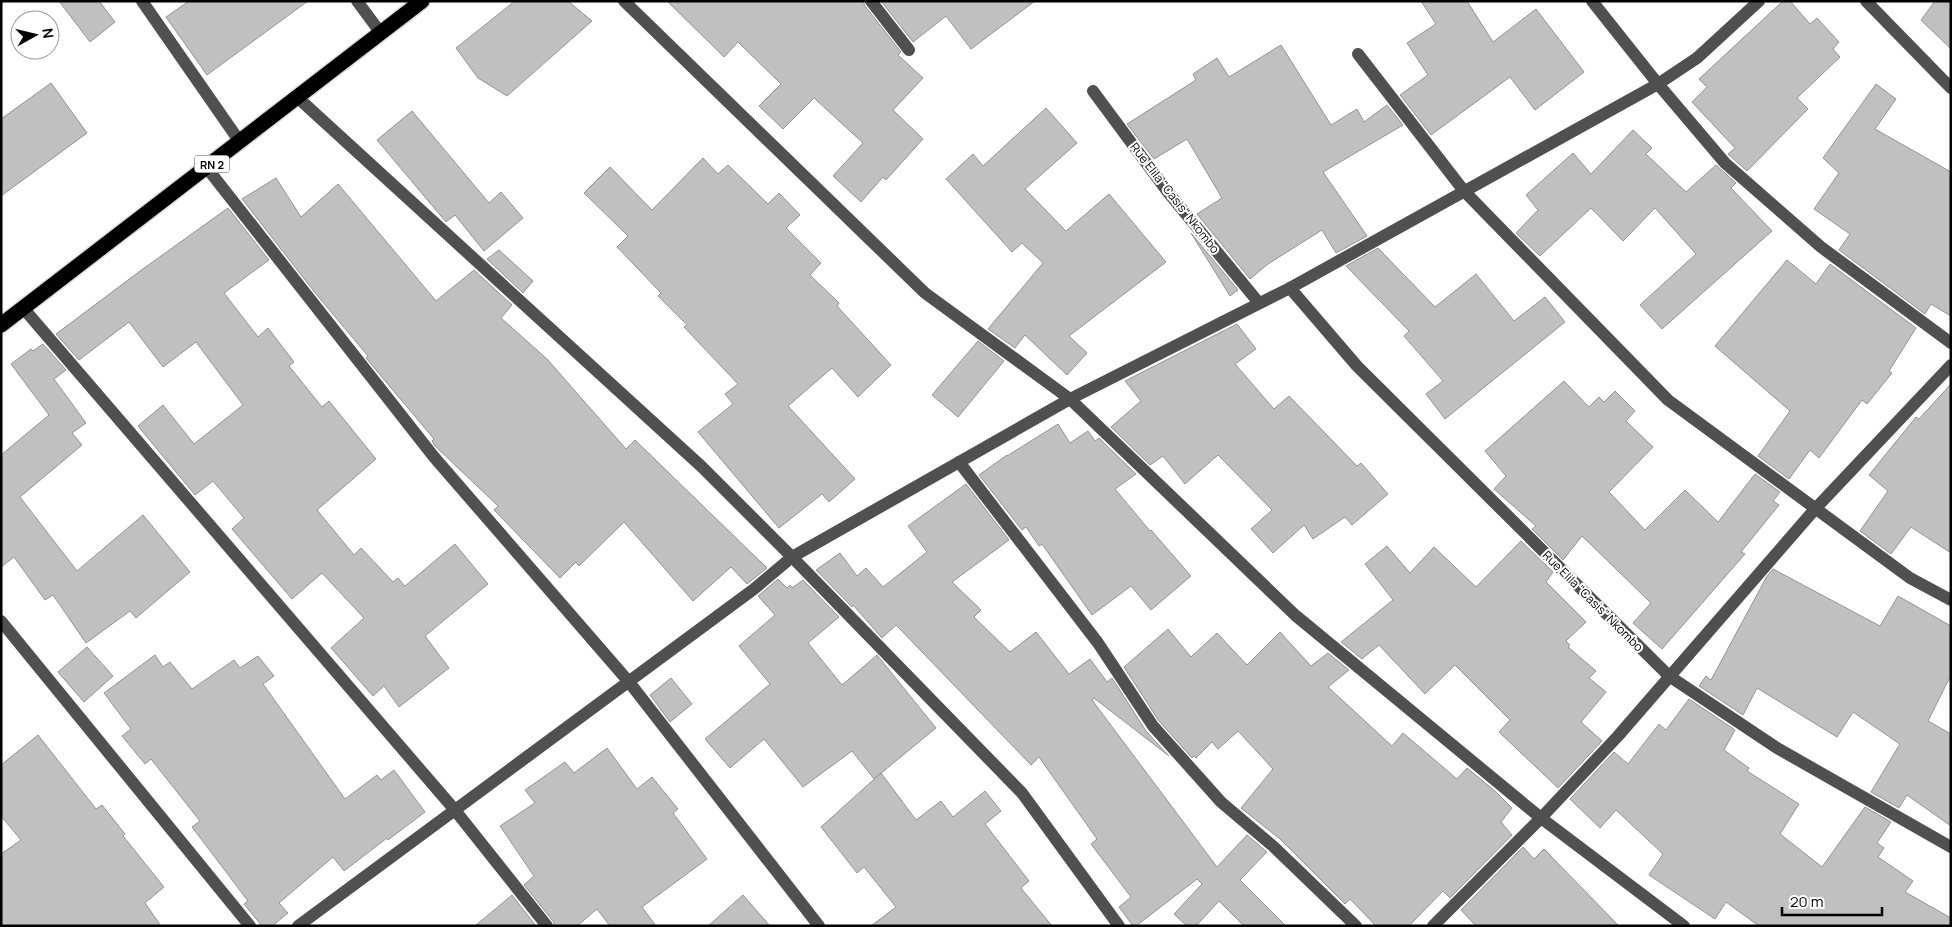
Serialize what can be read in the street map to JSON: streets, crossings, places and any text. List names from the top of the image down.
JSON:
{
  "streets": {
    "highway": ["RN 2"],
    "street": ["Rue Elila \"Casis\" Nkombo"]
  },
  "scale_bar": "20 m",
  "north": "right"
}
